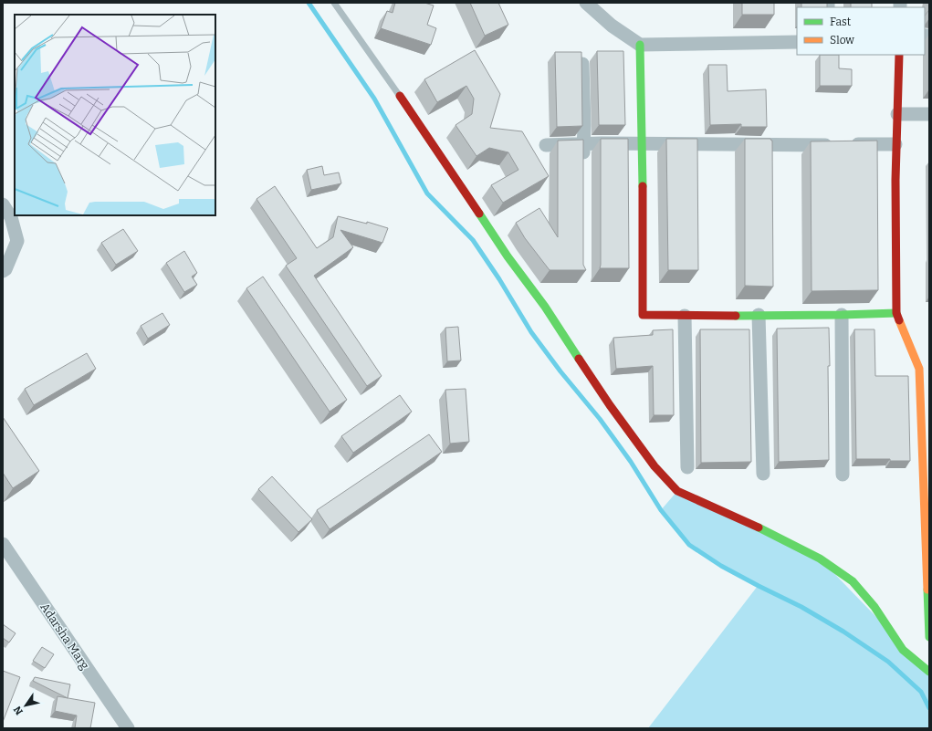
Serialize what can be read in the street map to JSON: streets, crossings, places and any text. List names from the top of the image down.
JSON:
{
  "streets": {
    "street": ["Adarsha Marg"]
  },
  "legend": ["Fast", "Slow"],
  "north": "bottom left"
}
